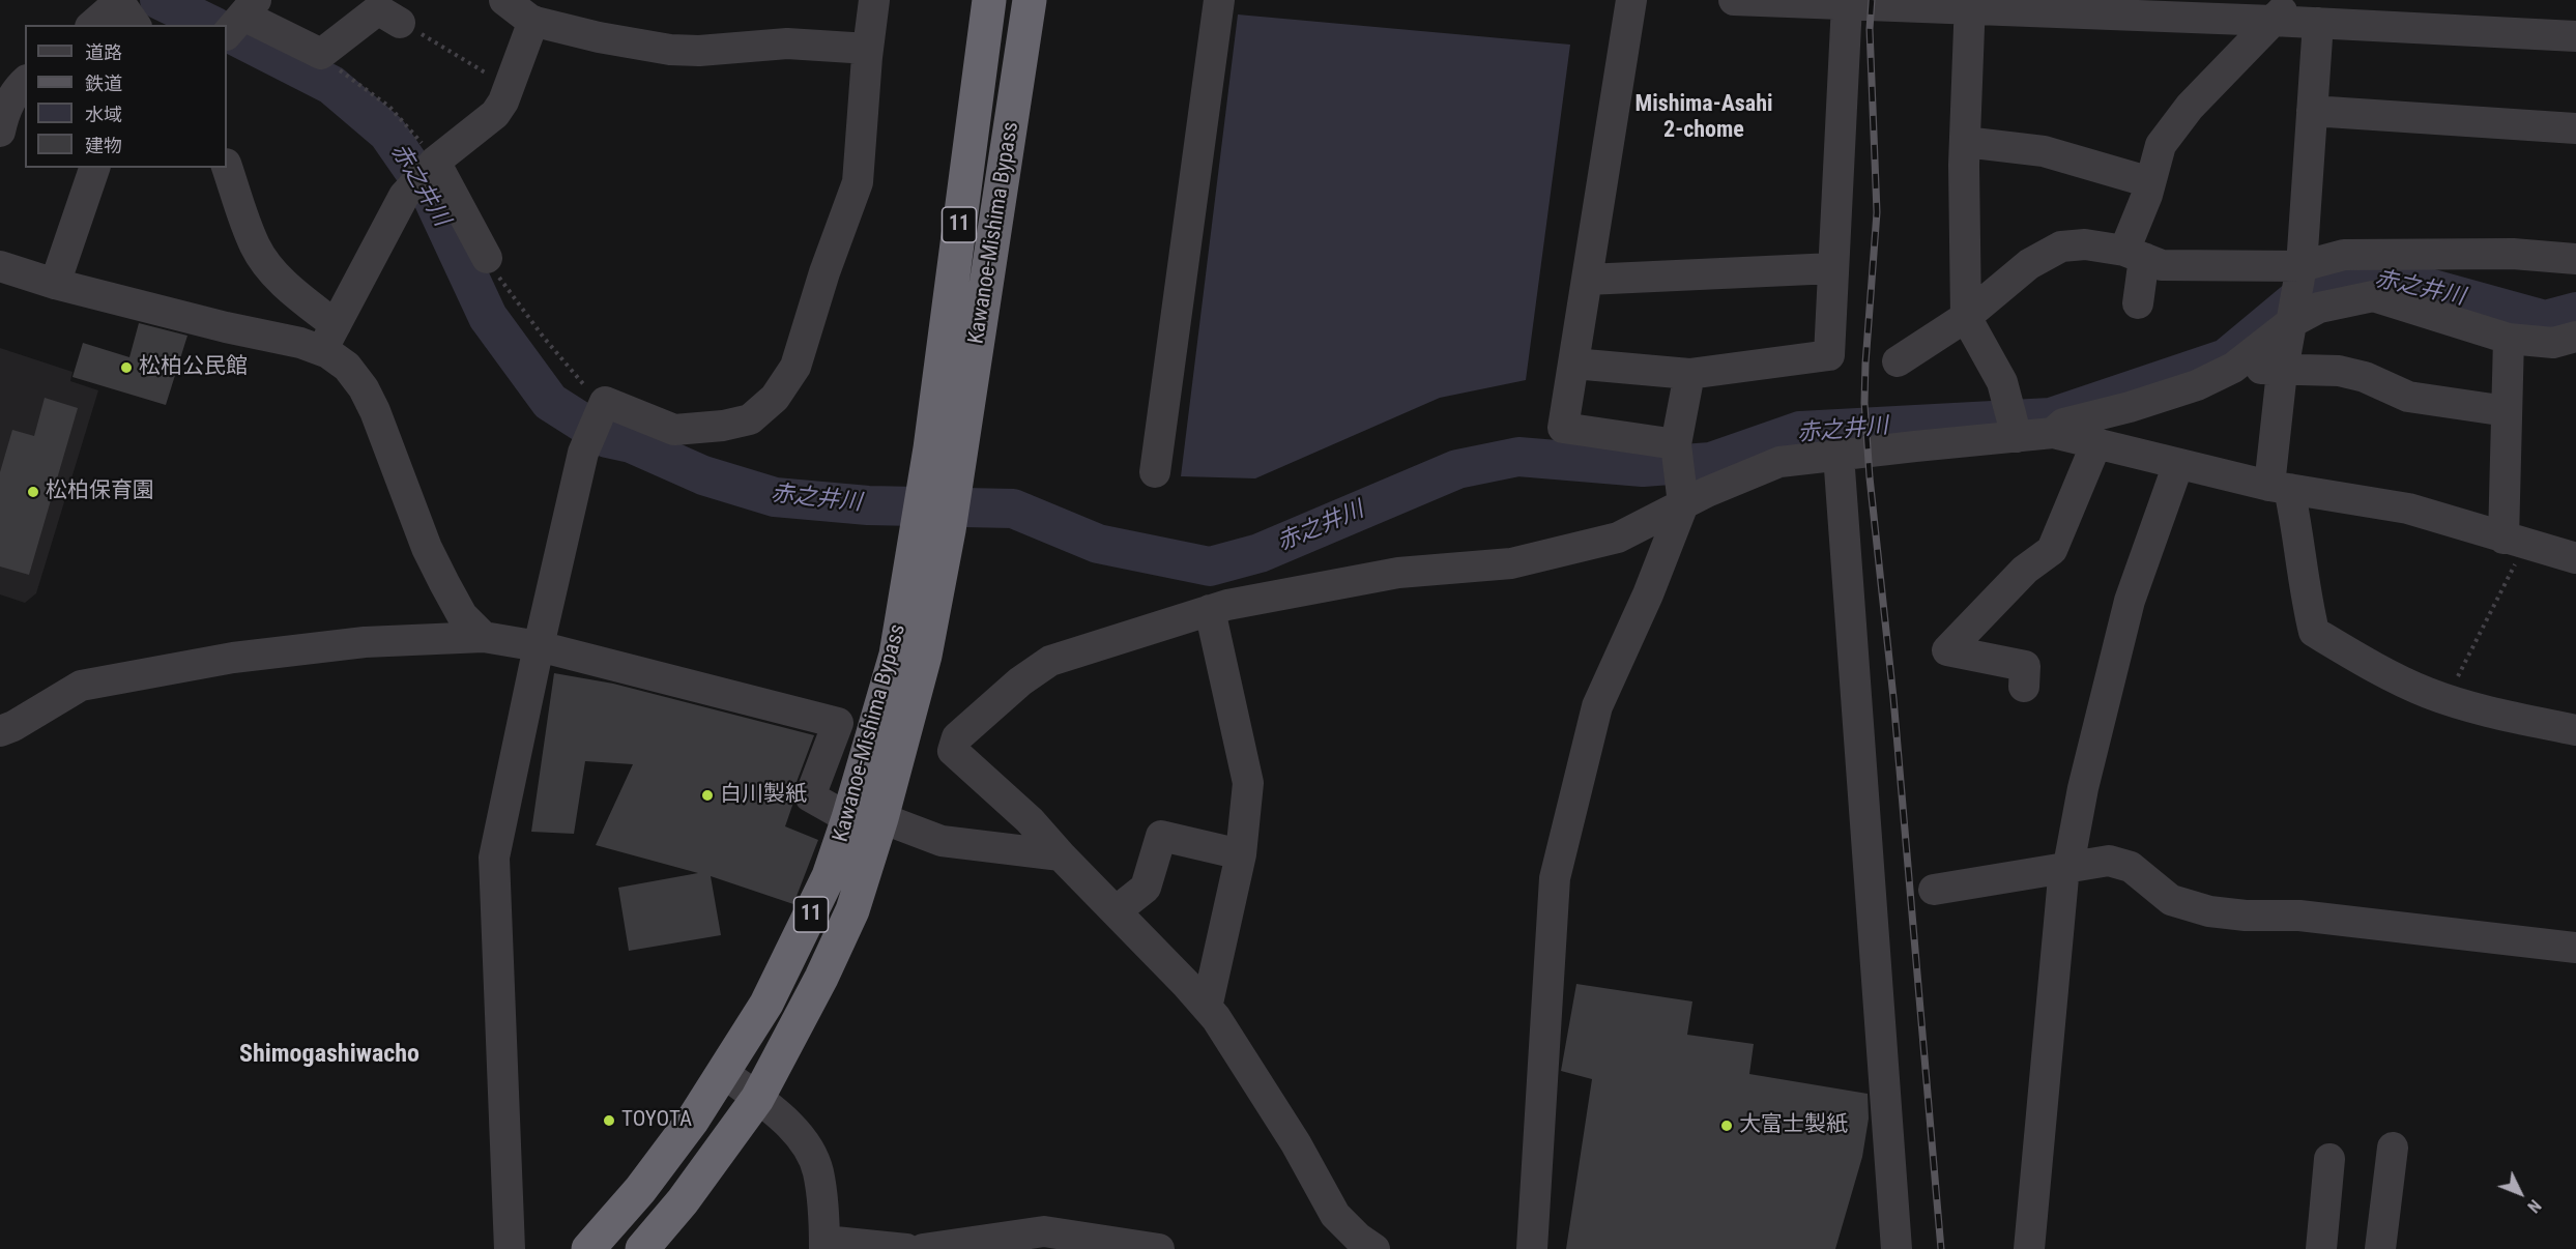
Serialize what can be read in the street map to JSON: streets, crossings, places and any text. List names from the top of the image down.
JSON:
{
  "streets": {
    "highway": ["11", "Kawanoe-Mishima Bypass"]
  },
  "districts": ["Mishima-Asahi 2-chome", "Shimogashiwacho"],
  "water": ["赤之井川"],
  "places": [
    "松柏公民館",
    "松柏保育園",
    "白川製紙",
    "TOYOTA",
    "大富士製紙"
  ],
  "legend": [
    "道路",
    "鉄道",
    "水域",
    "建物"
  ],
  "north": "bottom right"
}
